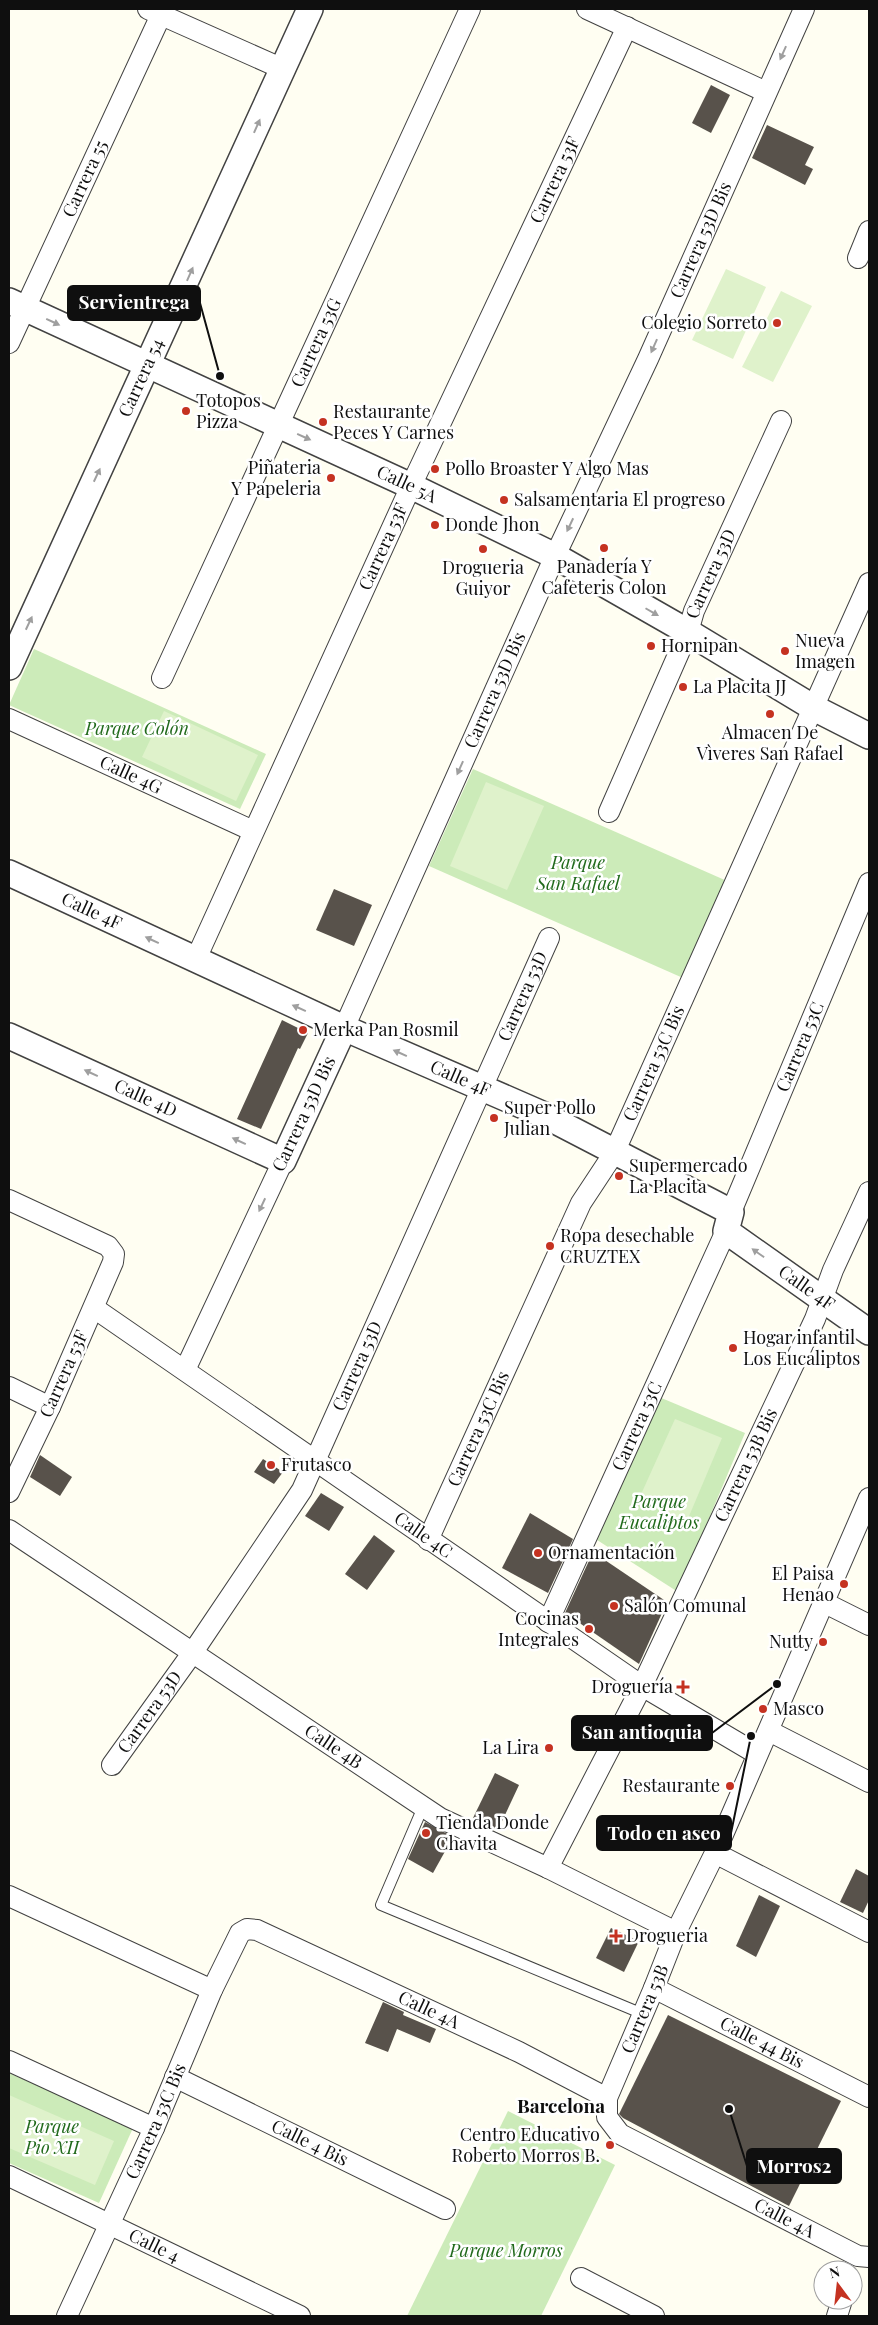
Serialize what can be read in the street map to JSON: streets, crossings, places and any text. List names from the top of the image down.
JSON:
{
  "streets": {
    "street": [
      "Carrera 55",
      "Carrera 53F",
      "Carrera 53D Bis",
      "Carrera 53G",
      "Carrera 54",
      "Calle 5A",
      "Carrera 53D",
      "Calle 4G",
      "Calle 4F",
      "Carrera 53C",
      "Carrera 53C Bis",
      "Calle 4D",
      "Carrera 53B Bis",
      "Calle 4C",
      "Calle 4B",
      "Carrera 53B",
      "Calle 4A",
      "Calle 44 Bis",
      "Calle 4 Bis",
      "Calle 4"
    ]
  },
  "crossings": [
    ["Carrera 55", "Calle 5A"],
    ["Carrera 53F", "Calle 5A"],
    ["Carrera 53F", "Calle 4G"],
    ["Carrera 53F", "Calle 4F"],
    ["Carrera 53F", "Calle 4C"],
    ["Carrera 53D Bis", "Calle 5A"],
    ["Carrera 53D Bis", "Calle 4F"],
    ["Carrera 53D Bis", "Calle 4D"],
    ["Carrera 53D Bis", "Calle 4C"],
    ["Carrera 53G", "Calle 5A"],
    ["Carrera 54", "Calle 5A"],
    ["Calle 5A", "Carrera 53D"],
    ["Calle 5A", "Carrera 53C Bis"],
    ["Carrera 53D", "Calle 4F"],
    ["Carrera 53D", "Calle 4C"],
    ["Carrera 53D", "Calle 4B"],
    ["Calle 4F", "Carrera 53C"],
    ["Calle 4F", "Carrera 53C Bis"],
    ["Calle 4F", "Carrera 53B Bis"],
    ["Carrera 53C", "Calle 4C"],
    ["Carrera 53C Bis", "Calle 4C"],
    ["Carrera 53C Bis", "Calle 4A"],
    ["Carrera 53C Bis", "Calle 4 Bis"],
    ["Carrera 53C Bis", "Calle 4"],
    ["Carrera 53B Bis", "Calle 4C"],
    ["Carrera 53B Bis", "Calle 4B"],
    ["Calle 4C", "Carrera 53B"],
    ["Calle 4B", "Carrera 53B"],
    ["Carrera 53B", "Calle 4A"],
    ["Carrera 53B", "Calle 44 Bis"]
  ],
  "one_way": [
    "Carrera 53D Bis",
    "Carrera 54",
    "Calle 5A",
    "Calle 4F",
    "Calle 4D"
  ],
  "districts": ["Barcelona"],
  "parks": [
    "Parque Colón",
    "Parque San Rafael",
    "Parque Eucaliptos",
    "Parque Pio XII",
    "Parque Morros"
  ],
  "places": {
    "other": [
      "Colegio Sorreto",
      "Servientrega",
      "Totopos Pizza",
      "Restaurante Peces Y Carnes",
      "Pollo Broaster Y Algo Mas",
      "Piñateria Y Papeleria",
      "Salsamentaria El progreso",
      "Donde Jhon",
      "Panadería Y Cafeteris Colon",
      "Drogueria Guiyor",
      "Hornipan",
      "Nueva Imagen",
      "La Placita JJ",
      "Almacen De Vìveres San Rafael",
      "Merka Pan Rosmil",
      "Super Pollo Julian",
      "Supermercado La Placita",
      "Ropa desechable CRUZTEX",
      "Hogar infantil Los Eucaliptos",
      "Frutasco",
      "Ornamentación",
      "El Paisa Henao",
      "Salón Comunal",
      "Cocinas Integrales",
      "Nutty",
      "San antioquia",
      "Masco",
      "Todo en aseo",
      "La Lira",
      "Restaurante",
      "Tienda Donde Chavita",
      "Morros2",
      "Centro Educativo Roberto Morros B."
    ],
    "health": ["Droguería", "Drogueria"]
  },
  "north": "top"
}
